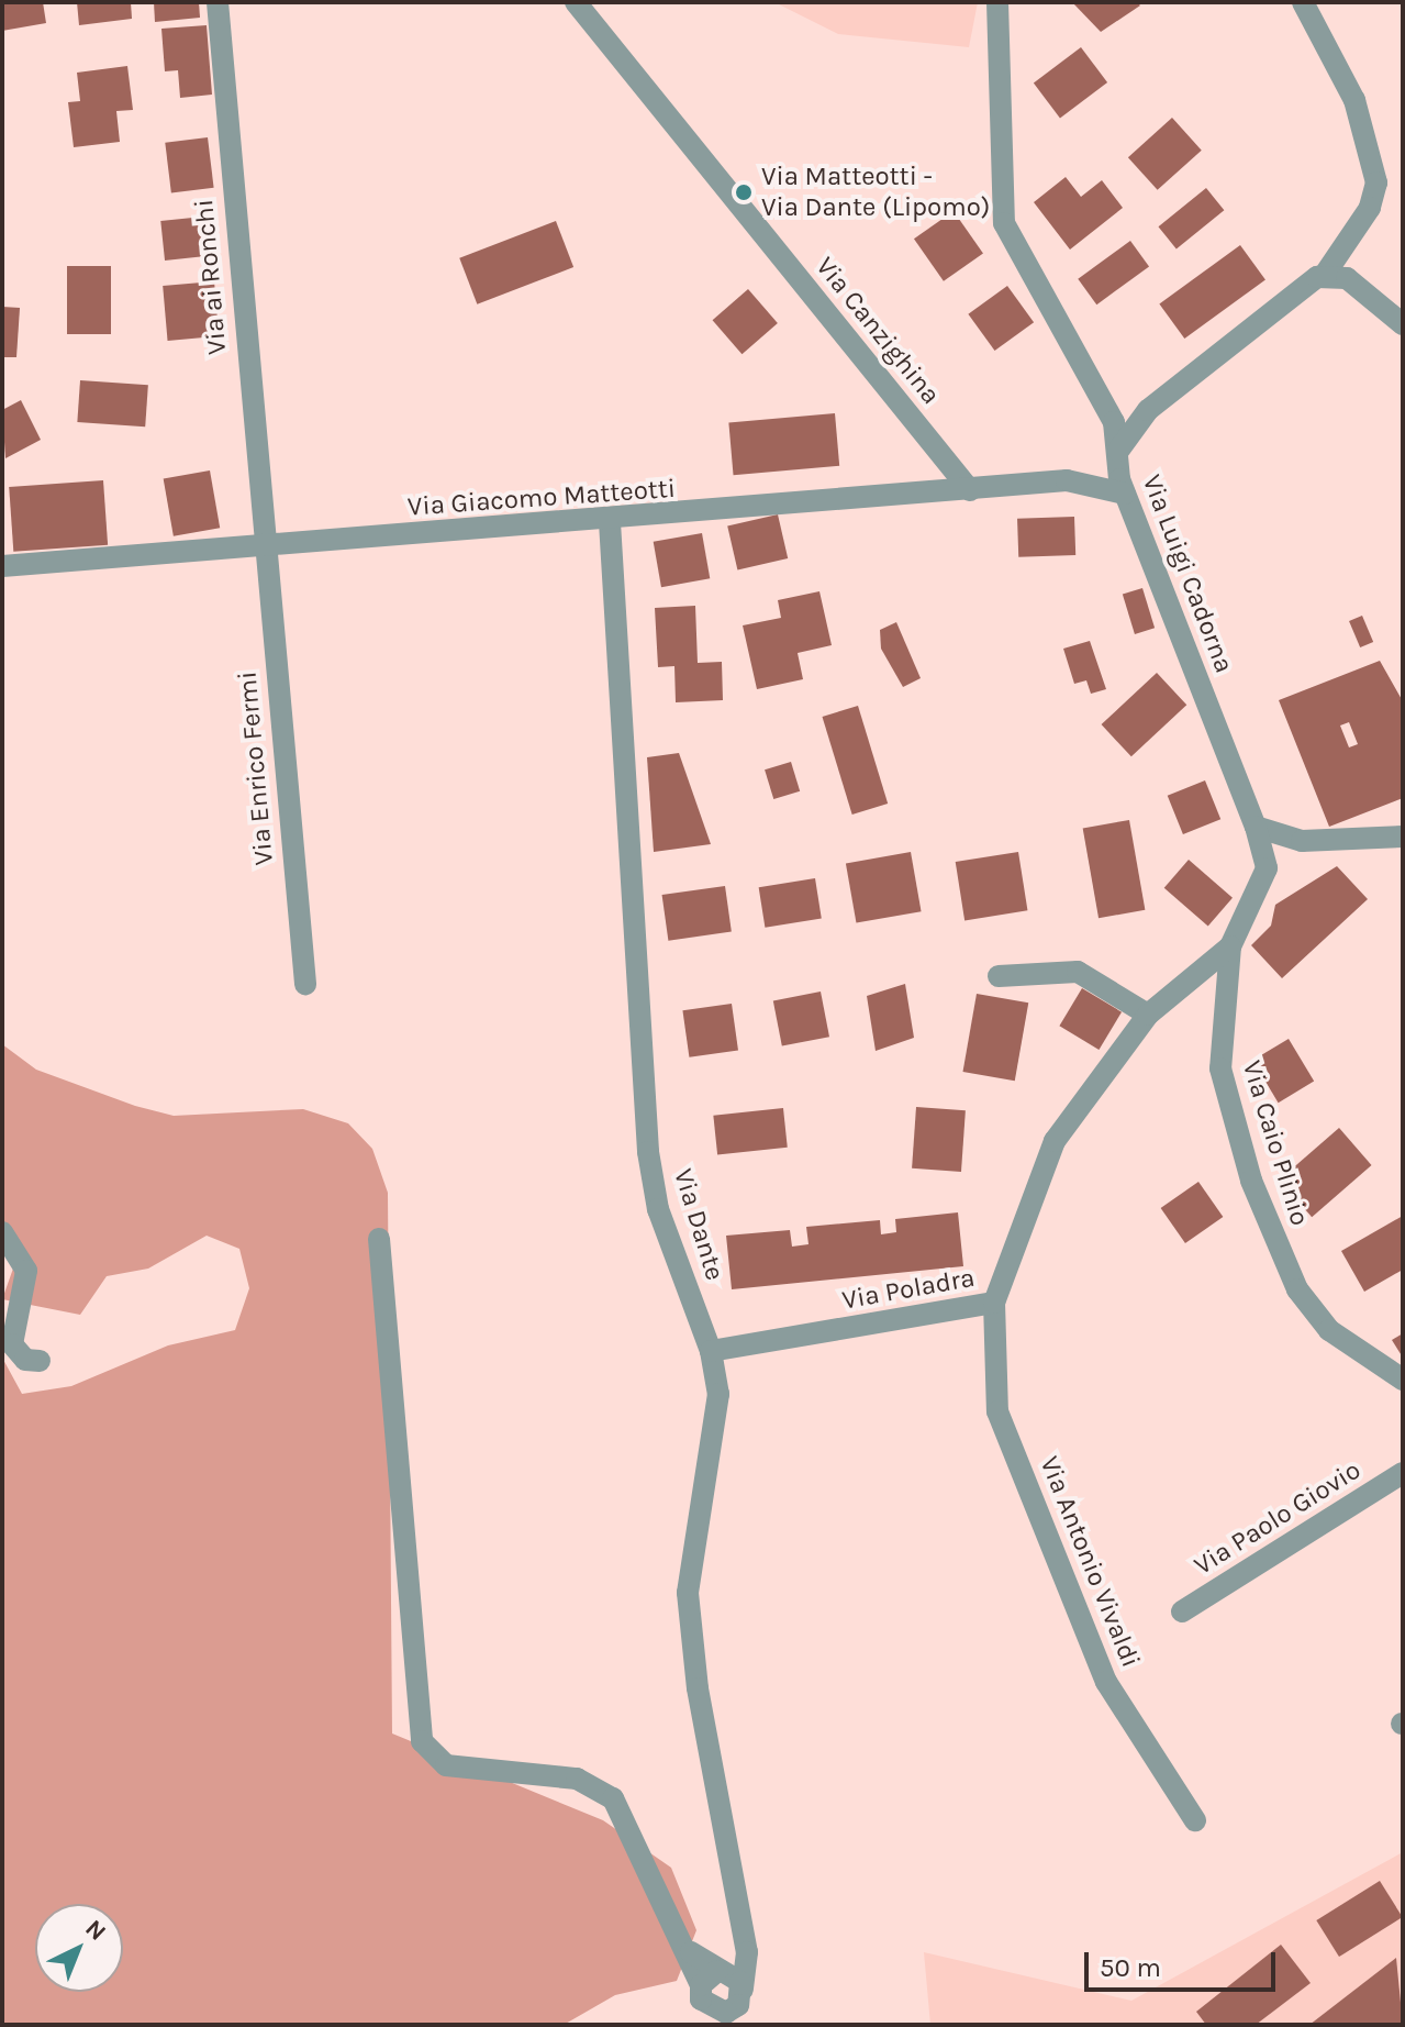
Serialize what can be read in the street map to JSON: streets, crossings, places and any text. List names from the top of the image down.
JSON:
{
  "streets": {
    "street": [
      "Via ai Ronchi",
      "Via Canzighina",
      "Via Giacomo Matteotti",
      "Via Luigi Cadorna",
      "Via Enrico Fermi",
      "Via Caio Plinio",
      "Via Dante",
      "Via Poladra",
      "Via Paolo Giovio",
      "Via Antonio Vivaldi"
    ]
  },
  "crossings": [
    ["Via ai Ronchi", "Via Giacomo Matteotti"],
    ["Via ai Ronchi", "Via Enrico Fermi"],
    ["Via Canzighina", "Via Giacomo Matteotti"],
    ["Via Giacomo Matteotti", "Via Luigi Cadorna"],
    ["Via Giacomo Matteotti", "Via Enrico Fermi"],
    ["Via Giacomo Matteotti", "Via Dante"],
    ["Via Luigi Cadorna", "Via Caio Plinio"],
    ["Via Caio Plinio", "Via Poladra"],
    ["Via Dante", "Via Poladra"],
    ["Via Poladra", "Via Antonio Vivaldi"]
  ],
  "places": ["Via Matteotti - Via Dante (Lipomo)"],
  "scale_bar": "50 m",
  "north": "top right"
}
